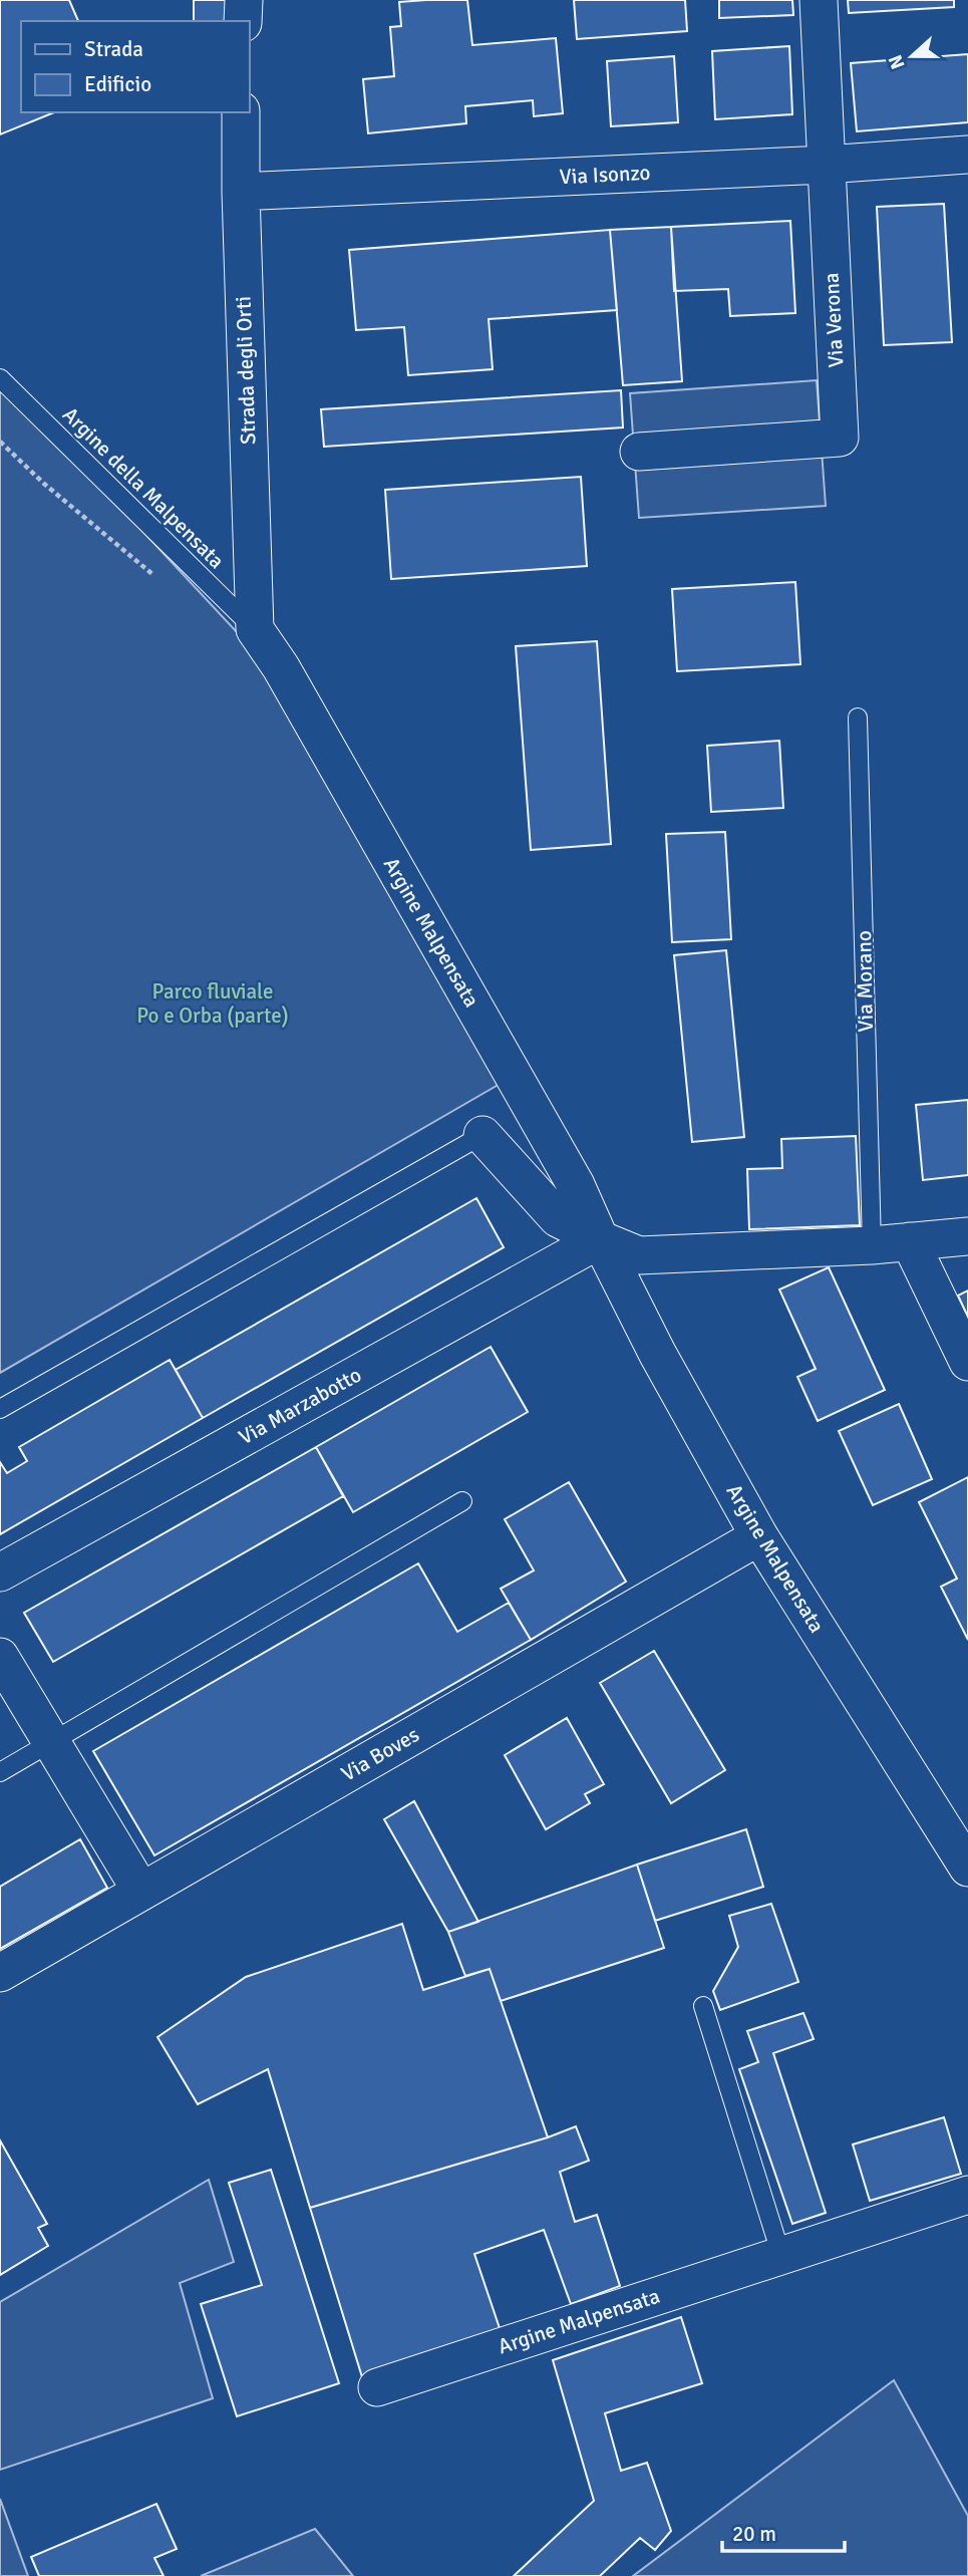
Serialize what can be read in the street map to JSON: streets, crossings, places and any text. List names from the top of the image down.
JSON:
{
  "streets": {
    "street": [
      "Via Isonzo",
      "Via Verona",
      "Strada degli Orti",
      "Argine Malpensata",
      "Via Marzabotto",
      "Via Boves"
    ],
    "lane": ["Argine della Malpensata", "Via Morano"]
  },
  "crossings": [
    ["Via Isonzo", "Via Verona"],
    ["Via Isonzo", "Strada degli Orti"],
    ["Strada degli Orti", "Argine della Malpensata"],
    ["Strada degli Orti", "Argine Malpensata"],
    ["Argine della Malpensata", "Argine Malpensata"],
    ["Argine Malpensata", "Via Marzabotto"],
    ["Argine Malpensata", "Via Boves"]
  ],
  "parks": ["Parco fluviale Po e Orba (parte)"],
  "legend": ["Strada", "Edificio"],
  "scale_bar": "20 m",
  "north": "left"
}
